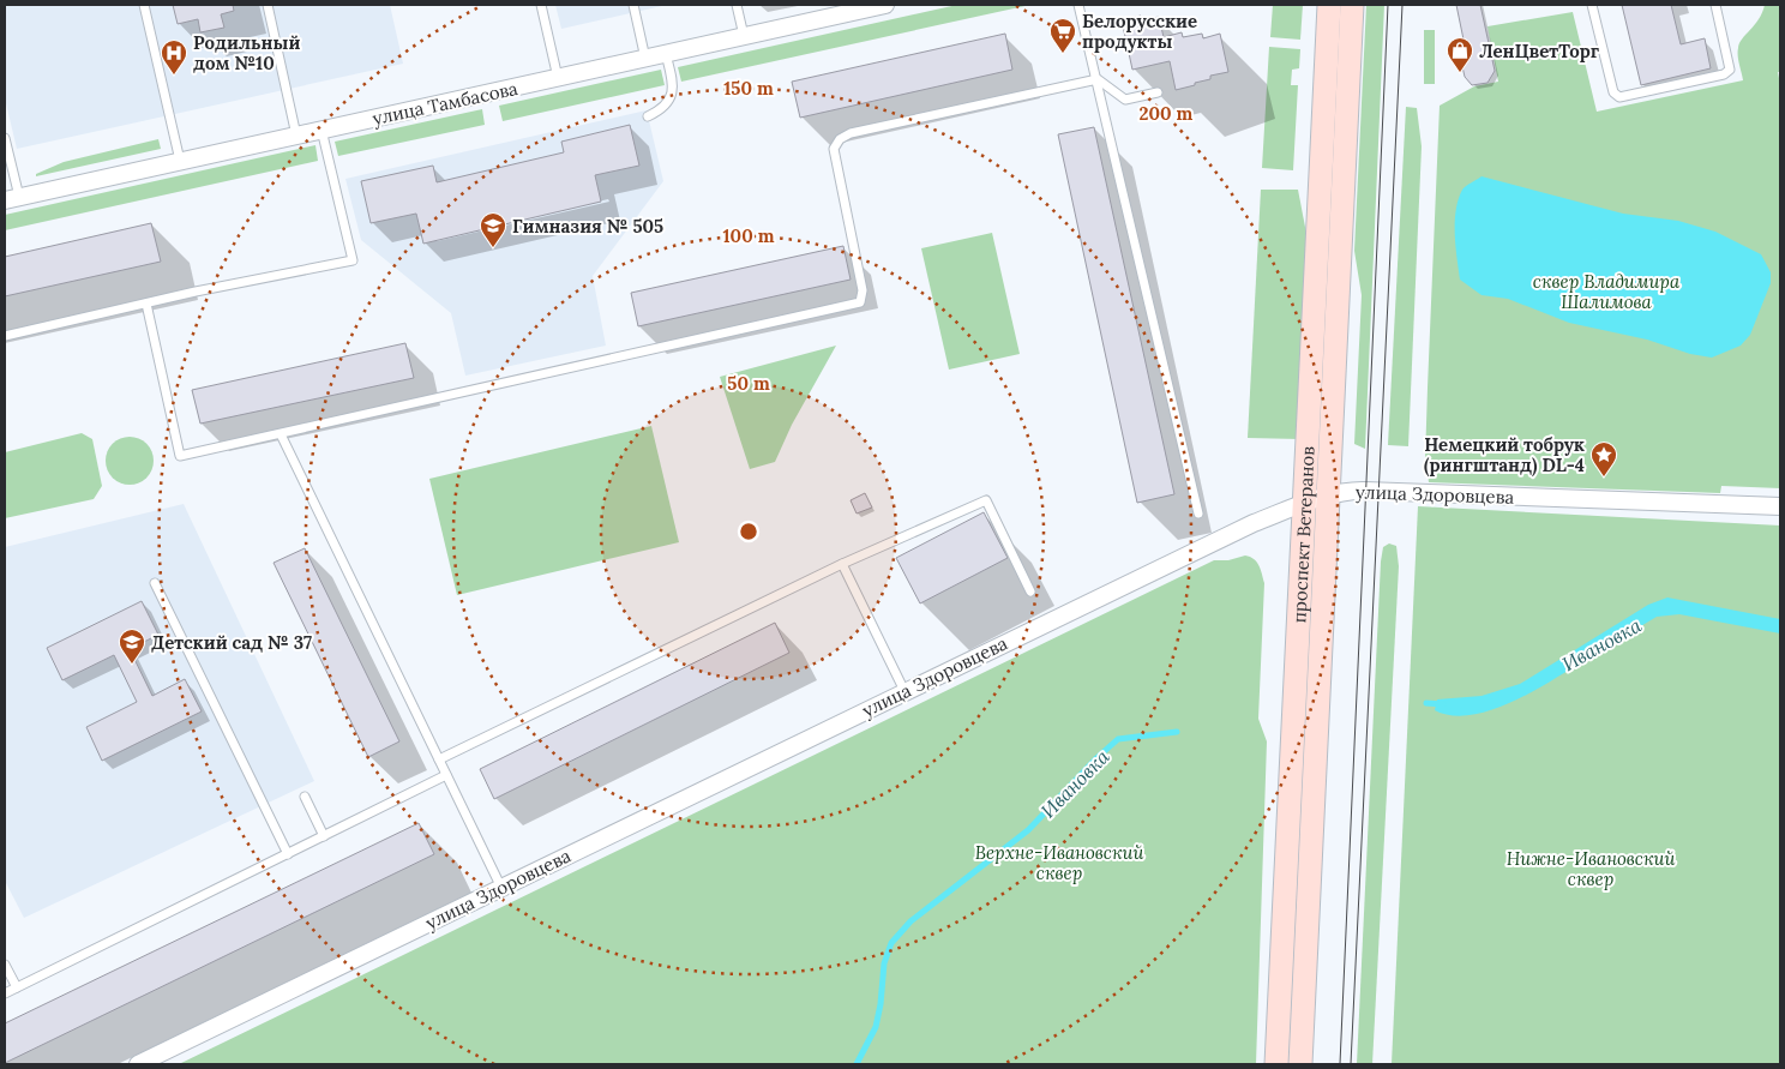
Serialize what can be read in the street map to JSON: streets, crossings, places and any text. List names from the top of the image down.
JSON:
{
  "streets": {
    "main road": ["проспект Ветеранов"],
    "street": ["улица Тамбасова", "улица Здоровцева"]
  },
  "crossings": [
    ["улица Здоровцева", "проспект Ветеранов"]
  ],
  "water": ["Ивановка"],
  "parks": ["сквер Владимира Шалимова", "Верхне-Ивановский сквер", "Нижне-Ивановский сквер"],
  "places": {
    "supermarket": ["Белорусские продукты"],
    "shop": ["ЛенЦветТорг"],
    "hospital": ["Родильный дом №10"],
    "school or university": ["Гимназия № 505", "Детский сад № 37"],
    "place": ["Немецкий тобрук (рингштанд) DL-4"]
  },
  "rings": [
    "150 m",
    "200 m",
    "100 m",
    "50 m"
  ]
}
